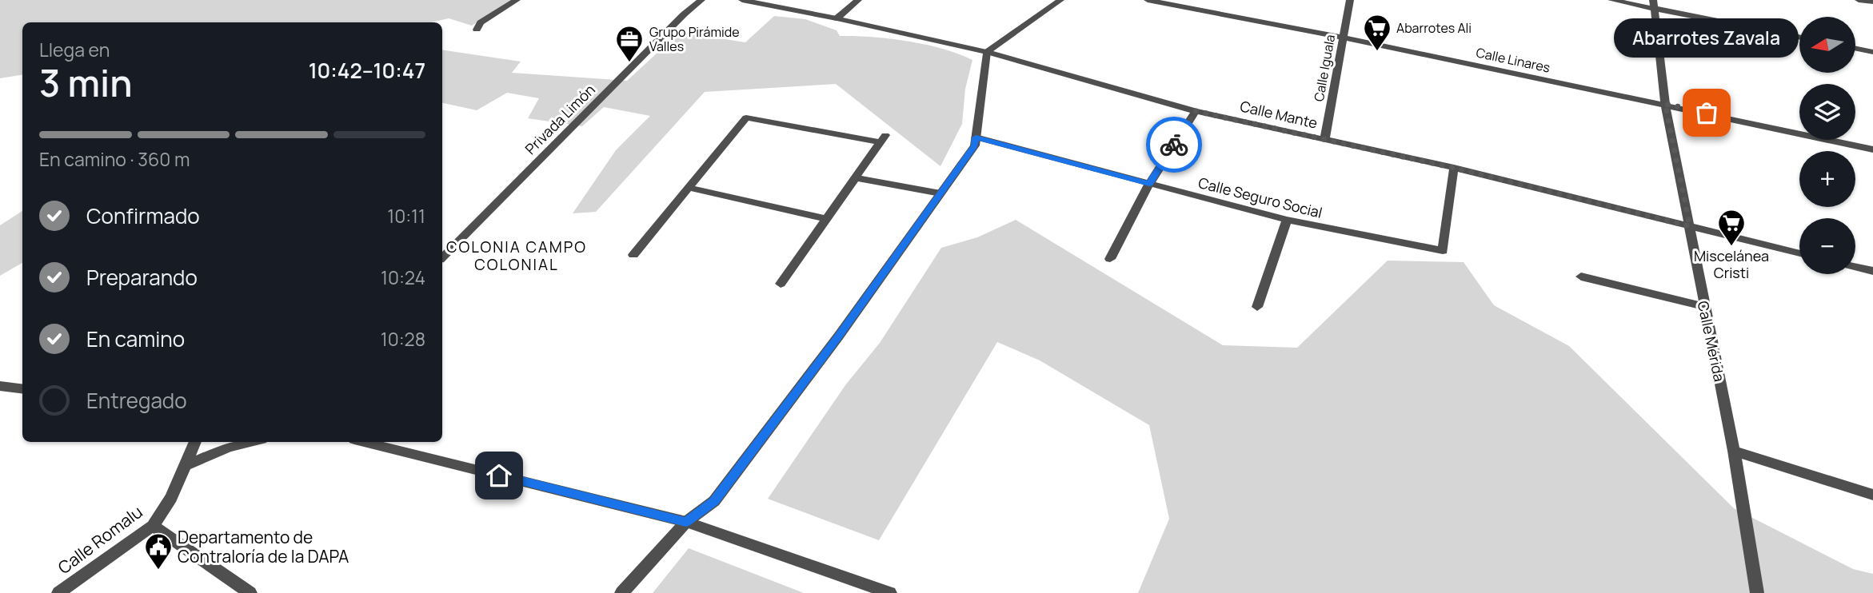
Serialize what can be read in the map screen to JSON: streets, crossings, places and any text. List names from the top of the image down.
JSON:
{
  "streets": {
    "street": [
      "Calle Linares",
      "Calle Iguala",
      "Calle Mante",
      "Privada Limón",
      "Calle Seguro Social",
      "Calle Mérida",
      "Calle Romalu"
    ]
  },
  "crossings": [
    ["Calle Linares", "Calle Iguala"],
    ["Calle Linares", "Calle Mérida"],
    ["Calle Iguala", "Calle Mante"],
    ["Calle Mante", "Calle Seguro Social"],
    ["Calle Mante", "Calle Mérida"]
  ],
  "districts": ["COLONIA CAMPO COLONIAL"],
  "places": {
    "supermarket": ["Abarrotes Ali", "Miscelánea Cristi"],
    "office": ["Grupo Pirámide Valles"],
    "other": ["Abarrotes Zavala"],
    "public building": ["Departamento de Contraloría de la DAPA"]
  },
  "north": "left",
  "page": {
    "map_buttons": ["+", "−"],
    "bubble": "Abarrotes Zavala",
    "heading": ["3 min", "Llega en", "10:42–10:47"],
    "bar": "En camino · 360 m",
    "list": [
      ["Confirmado", "10:11"],
      ["Preparando", "10:24"],
      ["En camino", "10:28"],
      "Entregado"
    ]
  }
}
